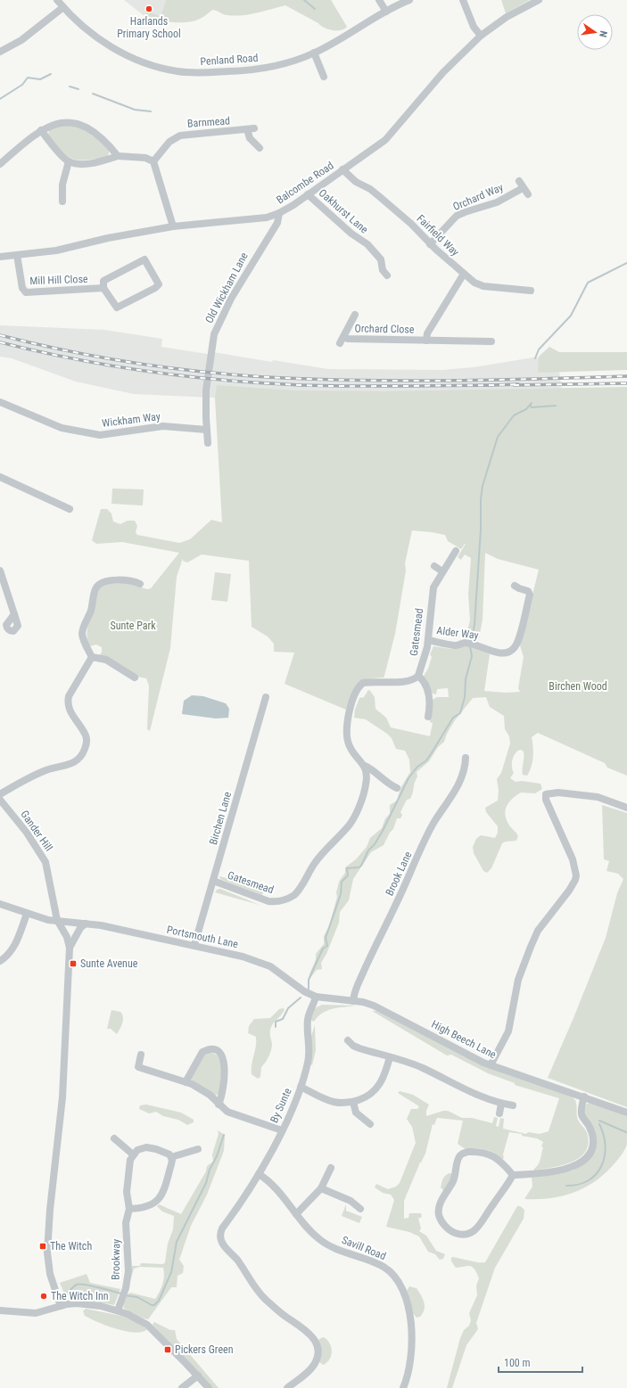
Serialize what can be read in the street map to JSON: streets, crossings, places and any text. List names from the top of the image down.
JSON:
{
  "streets": {
    "street": [
      "Penland Road",
      "Barnmead",
      "Balcombe Road",
      "Orchard Way",
      "Oakhurst Lane",
      "Fairfield Way",
      "Mill Hill Close",
      "Old Wickham Lane",
      "Orchard Close",
      "Wickham Way",
      "Gatesmead",
      "Alder Way",
      "Birchen Lane",
      "Gander Hill",
      "Brook Lane",
      "Portsmouth Lane",
      "High Beech Lane",
      "By Sunte",
      "Savill Road",
      "Brookway"
    ]
  },
  "crossings": [
    ["Balcombe Road", "Oakhurst Lane"],
    ["Balcombe Road", "Fairfield Way"],
    ["Balcombe Road", "Mill Hill Close"],
    ["Balcombe Road", "Old Wickham Lane"],
    ["Orchard Way", "Fairfield Way"],
    ["Fairfield Way", "Orchard Close"],
    ["Old Wickham Lane", "Wickham Way"],
    ["Gatesmead", "Alder Way"],
    ["Gatesmead", "Birchen Lane"],
    ["Birchen Lane", "Portsmouth Lane"],
    ["Gander Hill", "Portsmouth Lane"],
    ["Brook Lane", "High Beech Lane"],
    ["Portsmouth Lane", "High Beech Lane"],
    ["Portsmouth Lane", "By Sunte"],
    ["By Sunte", "Savill Road"]
  ],
  "parks": ["Sunte Park", "Birchen Wood"],
  "places": {
    "other": ["Harlands Primary School", "The Witch Inn"],
    "transit": ["Sunte Avenue", "The Witch", "Pickers Green"]
  },
  "scale_bar": "100 m",
  "north": "right"
}
